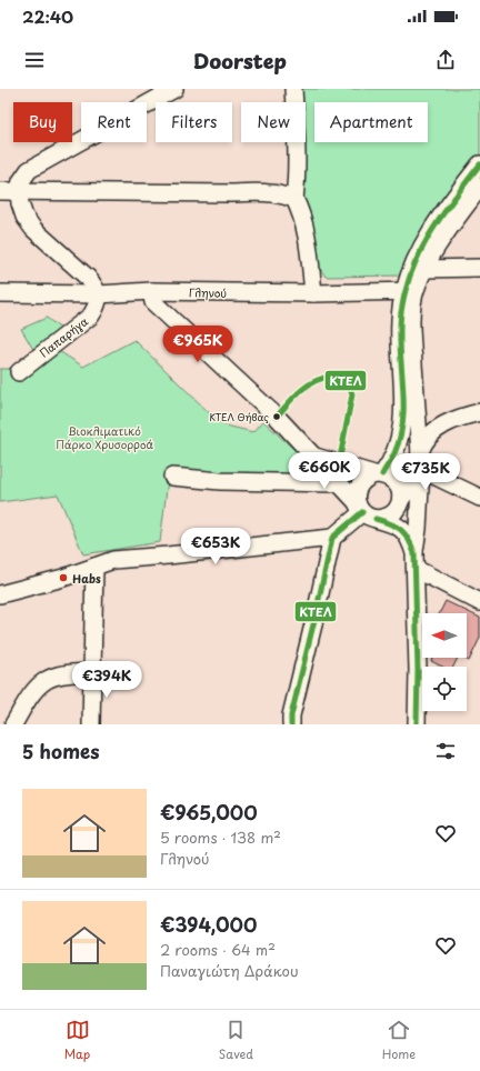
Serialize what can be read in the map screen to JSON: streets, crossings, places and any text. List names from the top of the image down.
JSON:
{
  "streets": {
    "street": ["Γληνού", "Παπαρήγα"]
  },
  "crossings": [
    ["Γληνού", "Παπαρήγα"]
  ],
  "parks": ["Βιοκλιματικό Πάρκο Χρυσορροά"],
  "places": ["ΚΤΕΛ Θήβας", "Habs"],
  "lines": ["transit line ΚΤΕΛ"],
  "north": "left",
  "page": {
    "status": "22:40",
    "header": "Doorstep",
    "chip": [
      "Buy",
      "Rent",
      "Filters",
      "New",
      "Apartment"
    ],
    "price": [
      "€965K",
      "€660K",
      "€735K",
      "€653K",
      "€394K"
    ],
    "heading": "5 homes",
    "list": [
      {
        "name": "€965,000",
        "note": "5 rooms · 138 m² · Γληνού"
      },
      {
        "name": "€394,000",
        "note": "2 rooms · 64 m² · Παναγιώτη Δράκου"
      }
    ],
    "tabs": ["Map", "Saved", "Home"]
  }
}
